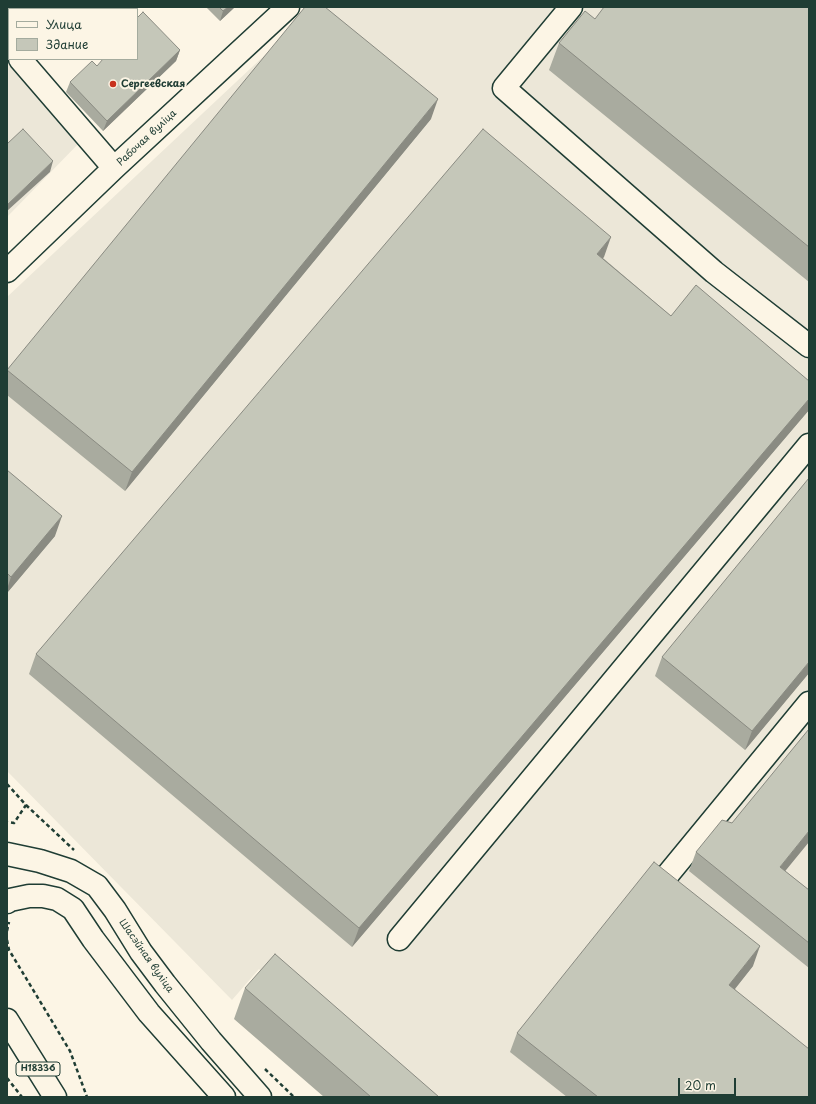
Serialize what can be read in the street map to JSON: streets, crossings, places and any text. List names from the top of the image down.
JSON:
{
  "streets": {
    "street": ["Рабочая вуліца", "Шасэйная вуліца", "Н18336"]
  },
  "places": ["Сергеевская"],
  "legend": ["Улица", "Здание"],
  "scale_bar": "20 m"
}
